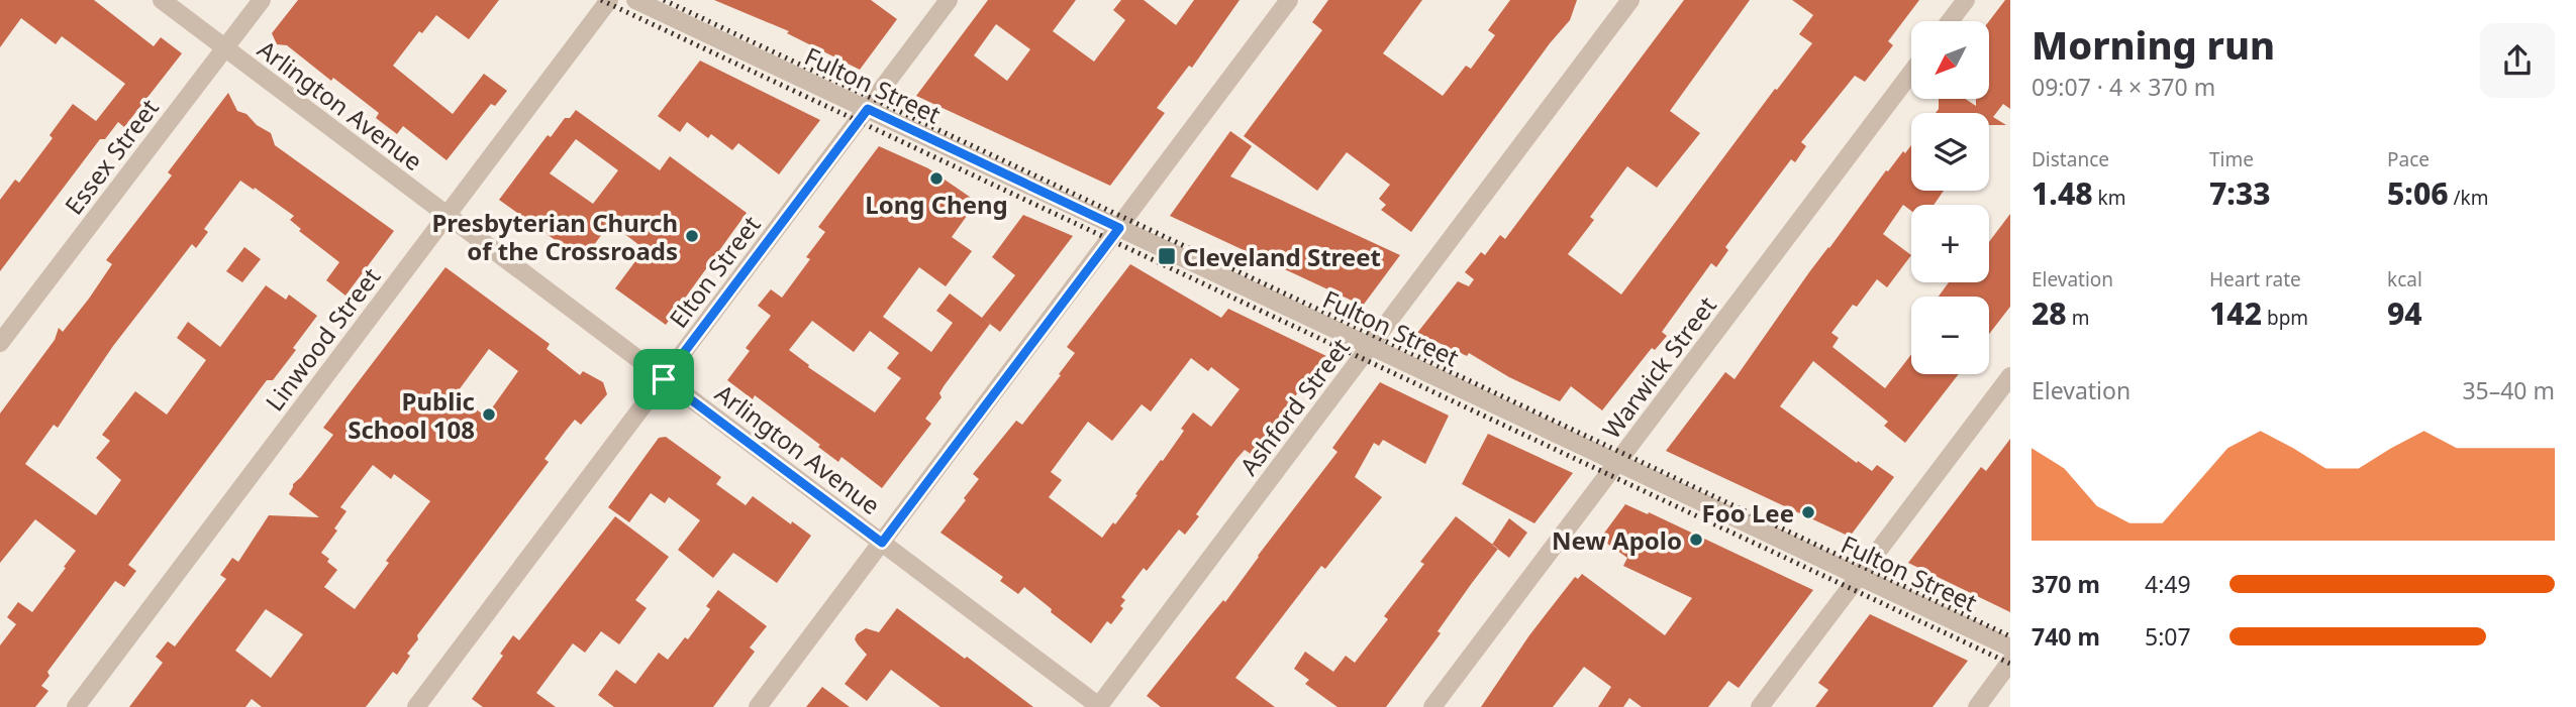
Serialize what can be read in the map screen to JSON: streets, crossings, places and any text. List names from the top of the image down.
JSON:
{
  "streets": {
    "street": [
      "Fulton Street",
      "Arlington Avenue",
      "Essex Street",
      "Elton Street",
      "Linwood Street",
      "Warwick Street",
      "Ashford Street"
    ]
  },
  "crossings": [
    ["Fulton Street", "Elton Street"],
    ["Fulton Street", "Warwick Street"],
    ["Fulton Street", "Ashford Street"],
    ["Arlington Avenue", "Essex Street"],
    ["Arlington Avenue", "Elton Street"],
    ["Arlington Avenue", "Linwood Street"],
    ["Arlington Avenue", "Ashford Street"]
  ],
  "places": {
    "other": [
      "Long Cheng",
      "Presbyterian Church of the Crossroads",
      "Public School 108",
      "Foo Lee",
      "New Apolo"
    ],
    "transit": ["Cleveland Street"]
  },
  "north": "bottom left",
  "page": {
    "heading": ["Morning run", "09:07 · 4 × 370 m"],
    "map_buttons": ["+", "−"],
    "stats": [
      ["Distance", "1.48 km"],
      ["Time", "7:33"],
      ["Pace", "5:06 /km"],
      ["Elevation", "28 m"],
      ["Heart rate", "142 bpm"],
      ["kcal", "94"]
    ],
    "chart": ["Elevation", "35–40 m"],
    "list": [
      {
        "name": "370 m",
        "note": "4:49"
      },
      {
        "name": "740 m",
        "note": "5:07"
      }
    ]
  }
}
